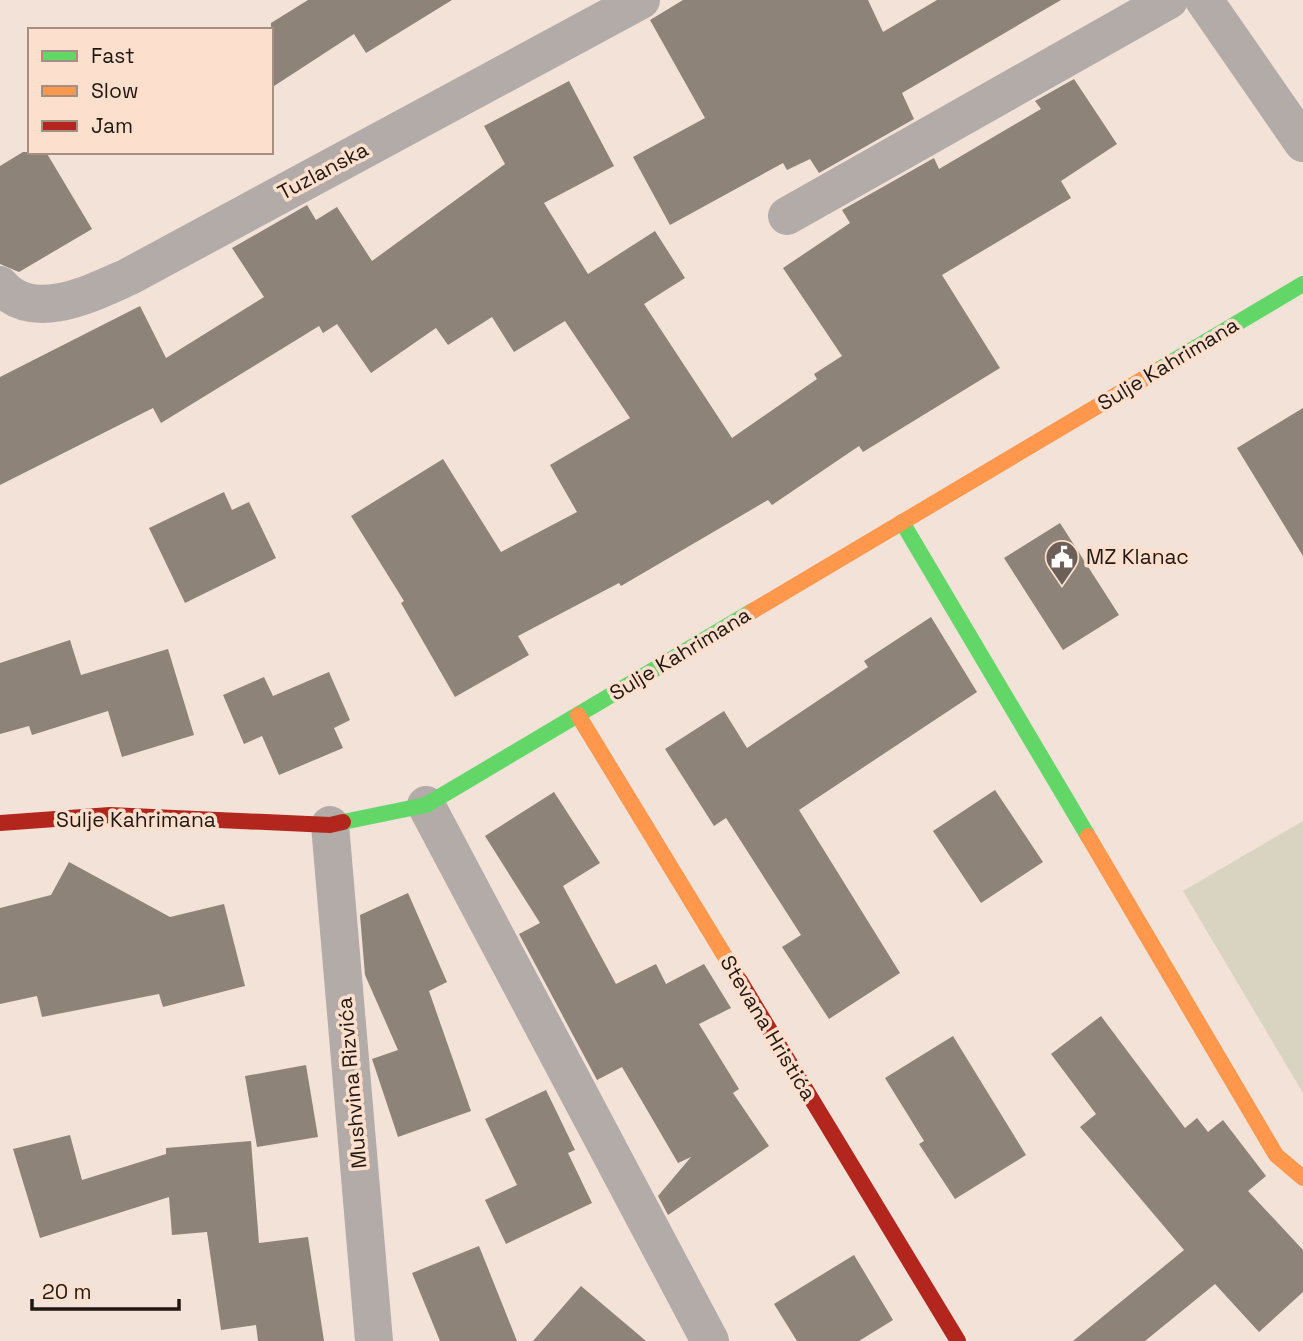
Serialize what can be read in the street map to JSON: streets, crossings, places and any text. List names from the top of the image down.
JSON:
{
  "streets": {
    "street": [
      "Tuzlanska",
      "Sulje Kahrimana",
      "Stevana Hristića",
      "Mushvina Rizvića"
    ]
  },
  "crossings": [
    ["Sulje Kahrimana", "Stevana Hristića"],
    ["Sulje Kahrimana", "Mushvina Rizvića"]
  ],
  "places": {
    "public building": ["MZ Klanac"]
  },
  "legend": ["Fast", "Slow", "Jam"],
  "scale_bar": "20 m"
}
